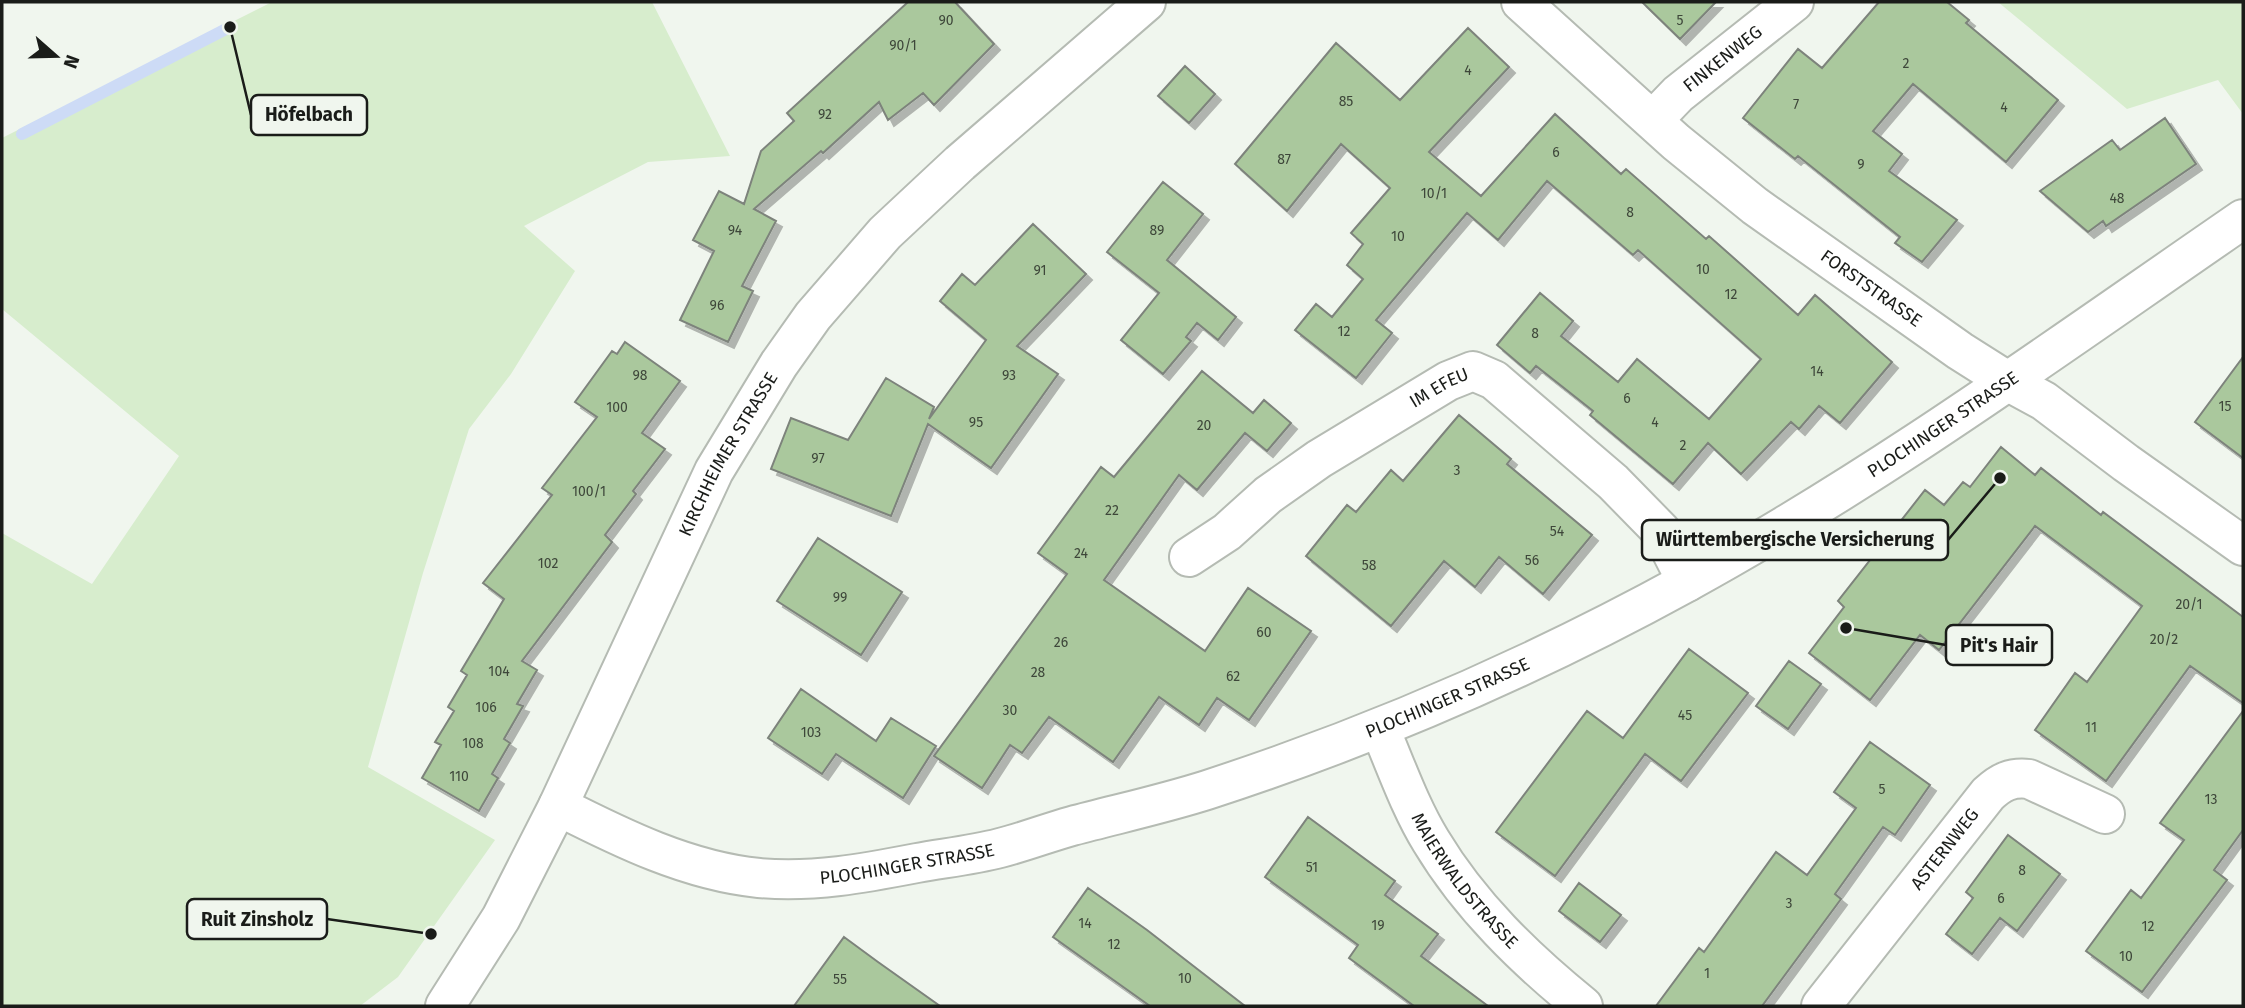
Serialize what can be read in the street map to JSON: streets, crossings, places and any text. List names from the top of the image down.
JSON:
{
  "streets": {
    "street": [
      "FINKENWEG",
      "FORSTSTRASSE",
      "IM EFEU",
      "PLOCHINGER STRASSE",
      "KIRCHHEIMER STRASSE",
      "ASTERNWEG",
      "MAIERWALDSTRASSE"
    ]
  },
  "crossings": [
    ["FINKENWEG", "FORSTSTRASSE"],
    ["FORSTSTRASSE", "PLOCHINGER STRASSE"],
    ["IM EFEU", "PLOCHINGER STRASSE"],
    ["PLOCHINGER STRASSE", "KIRCHHEIMER STRASSE"],
    ["PLOCHINGER STRASSE", "MAIERWALDSTRASSE"]
  ],
  "places": [
    "Höfelbach",
    "Württembergische Versicherung",
    "Pit's Hair",
    "Ruit Zinsholz"
  ],
  "house_numbers": [
    "90",
    "5",
    "90/1",
    "2",
    "4",
    "85",
    "7",
    "4",
    "92",
    "6",
    "87",
    "9",
    "10/1",
    "48",
    "8",
    "94",
    "89",
    "10",
    "10",
    "91",
    "12",
    "96",
    "12",
    "8",
    "14",
    "98",
    "93",
    "6",
    "15",
    "100",
    "95",
    "4",
    "20",
    "2",
    "97",
    "3",
    "100/1",
    "22",
    "54",
    "24",
    "56",
    "102",
    "58",
    "99",
    "20/1",
    "60",
    "20/2",
    "26",
    "104",
    "28",
    "62",
    "106",
    "30",
    "45",
    "11",
    "103",
    "108",
    "110",
    "5",
    "13",
    "51",
    "8",
    "6",
    "3",
    "14",
    "19",
    "12",
    "12",
    "10",
    "1",
    "10",
    "55"
  ],
  "north": "right"
}
